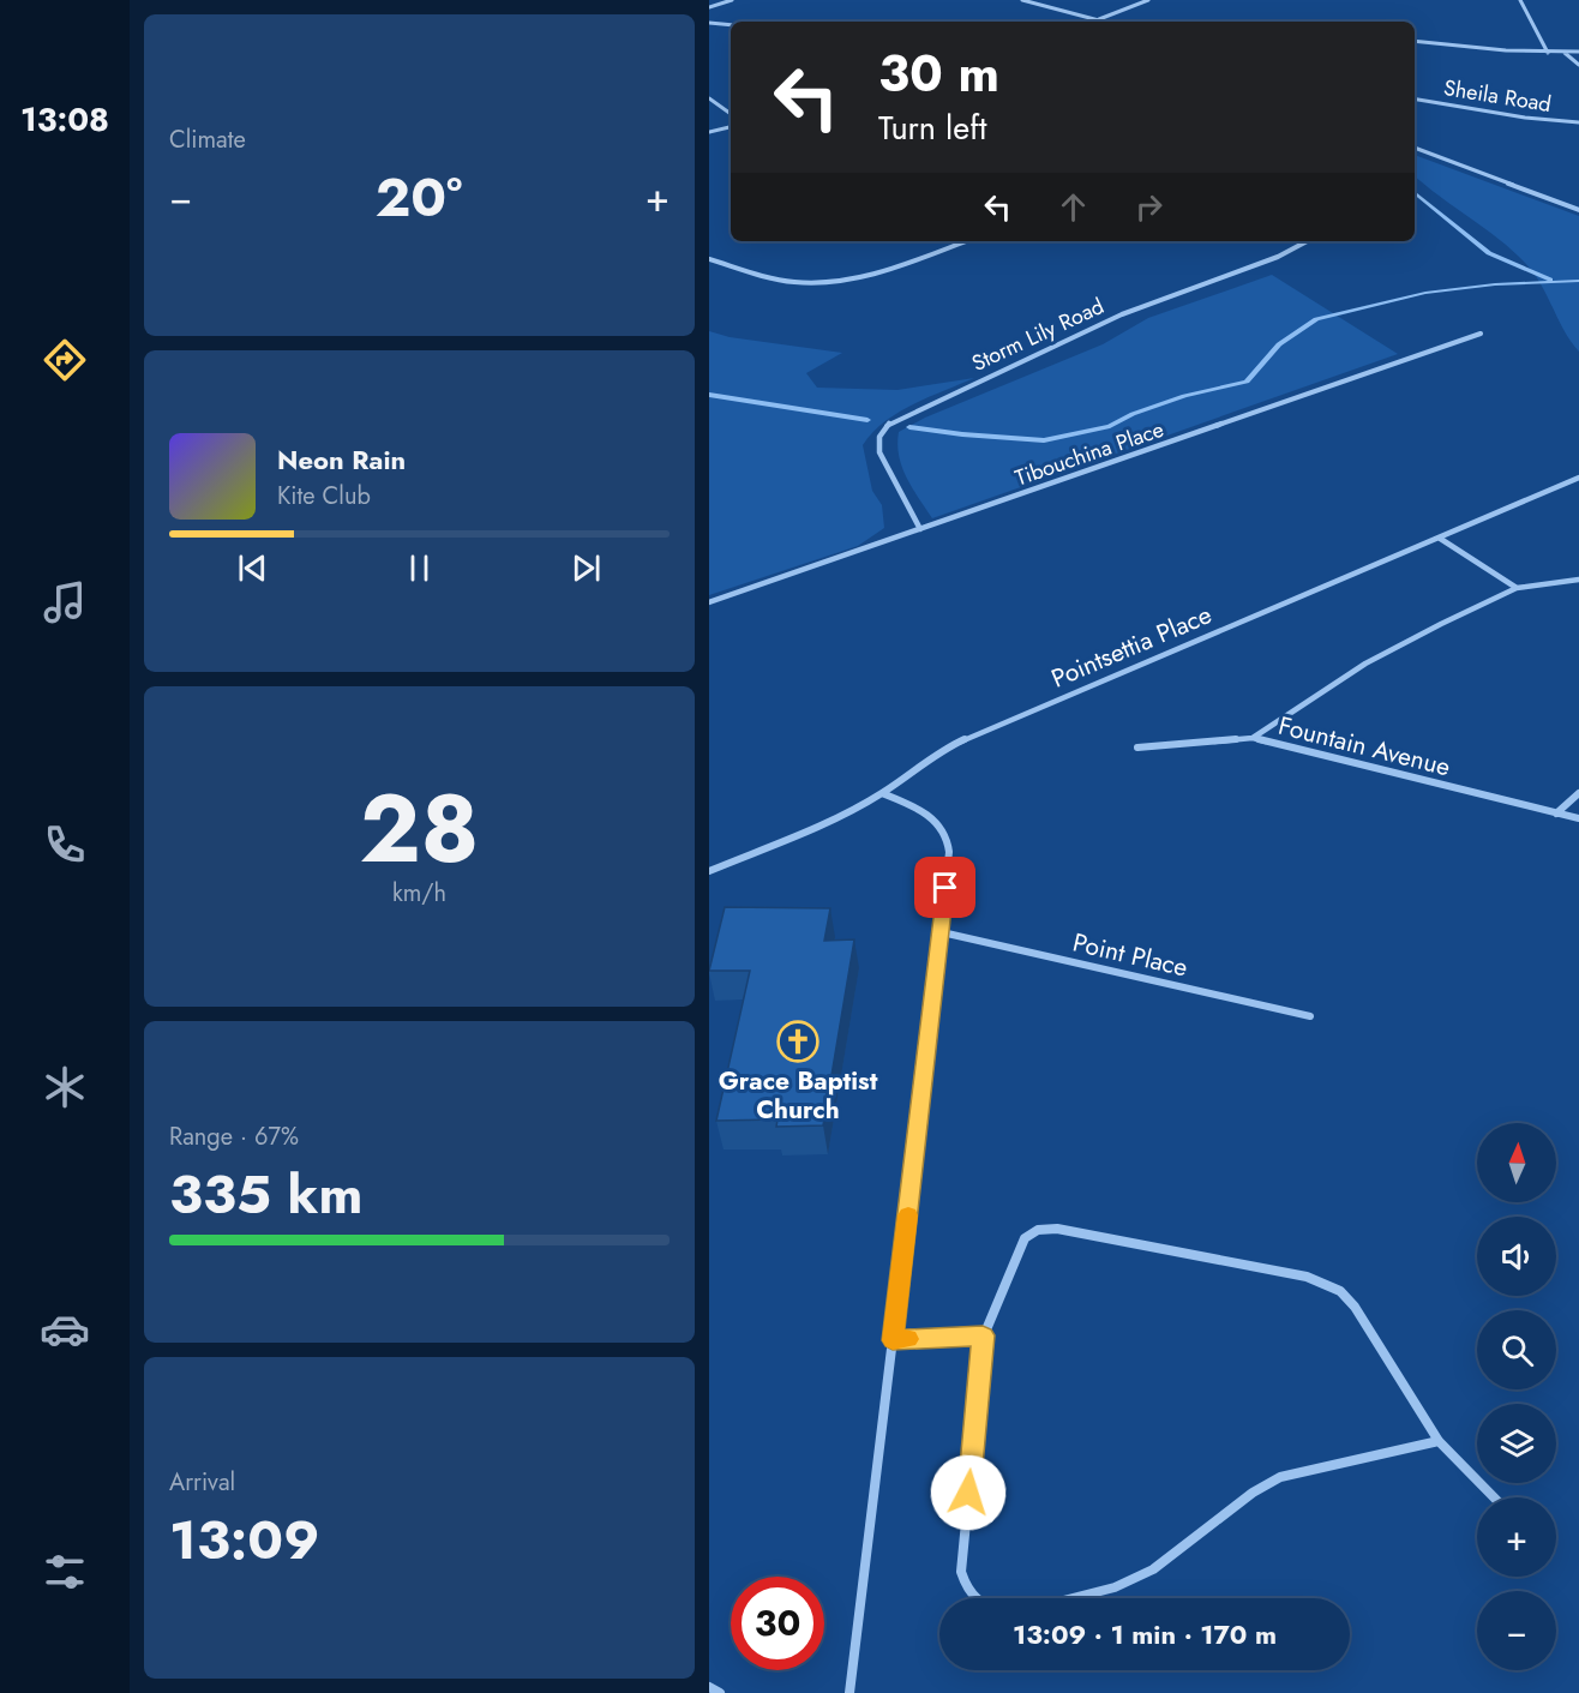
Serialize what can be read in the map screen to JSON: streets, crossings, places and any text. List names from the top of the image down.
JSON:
{
  "streets": {
    "street": [
      "Sheila Road",
      "Storm Lily Road",
      "Tibouchina Place",
      "Pointsettia Place",
      "Fountain Avenue",
      "Point Place"
    ]
  },
  "crossings": [
    ["Storm Lily Road", "Tibouchina Place"]
  ],
  "places": {
    "church": ["Grace Baptist Church"]
  },
  "north": "top",
  "page": {
    "tabs": "13:08",
    "tile": [
      "Climate",
      ["28", "km/h"],
      ["Range · 67%", "335 km"],
      ["Arrival", "13:09"]
    ],
    "turn": ["30 m", "Turn left"],
    "heat": ["−", "20°", "+"],
    "song": ["Neon Rain", "Kite Club"],
    "map_buttons": ["+", "−"],
    "limit": "30",
    "trip": "13:09 · 1 min · 170 m"
  }
}
